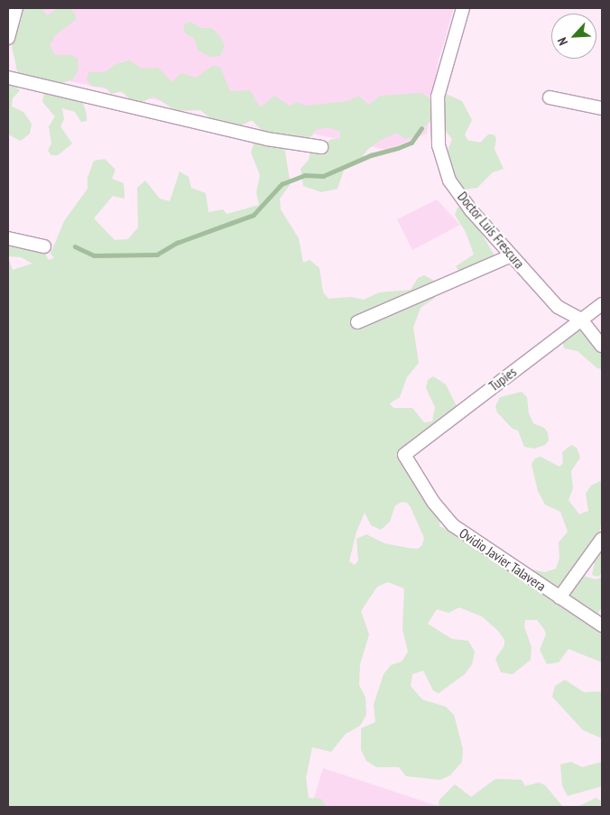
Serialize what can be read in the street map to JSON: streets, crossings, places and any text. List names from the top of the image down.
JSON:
{
  "streets": {
    "street": ["Doctor Luis Frescura", "Tupies", "Ovidio Javier Talavera"]
  },
  "crossings": [
    ["Doctor Luis Frescura", "Tupies"],
    ["Tupies", "Ovidio Javier Talavera"]
  ],
  "north": "bottom left"
}
